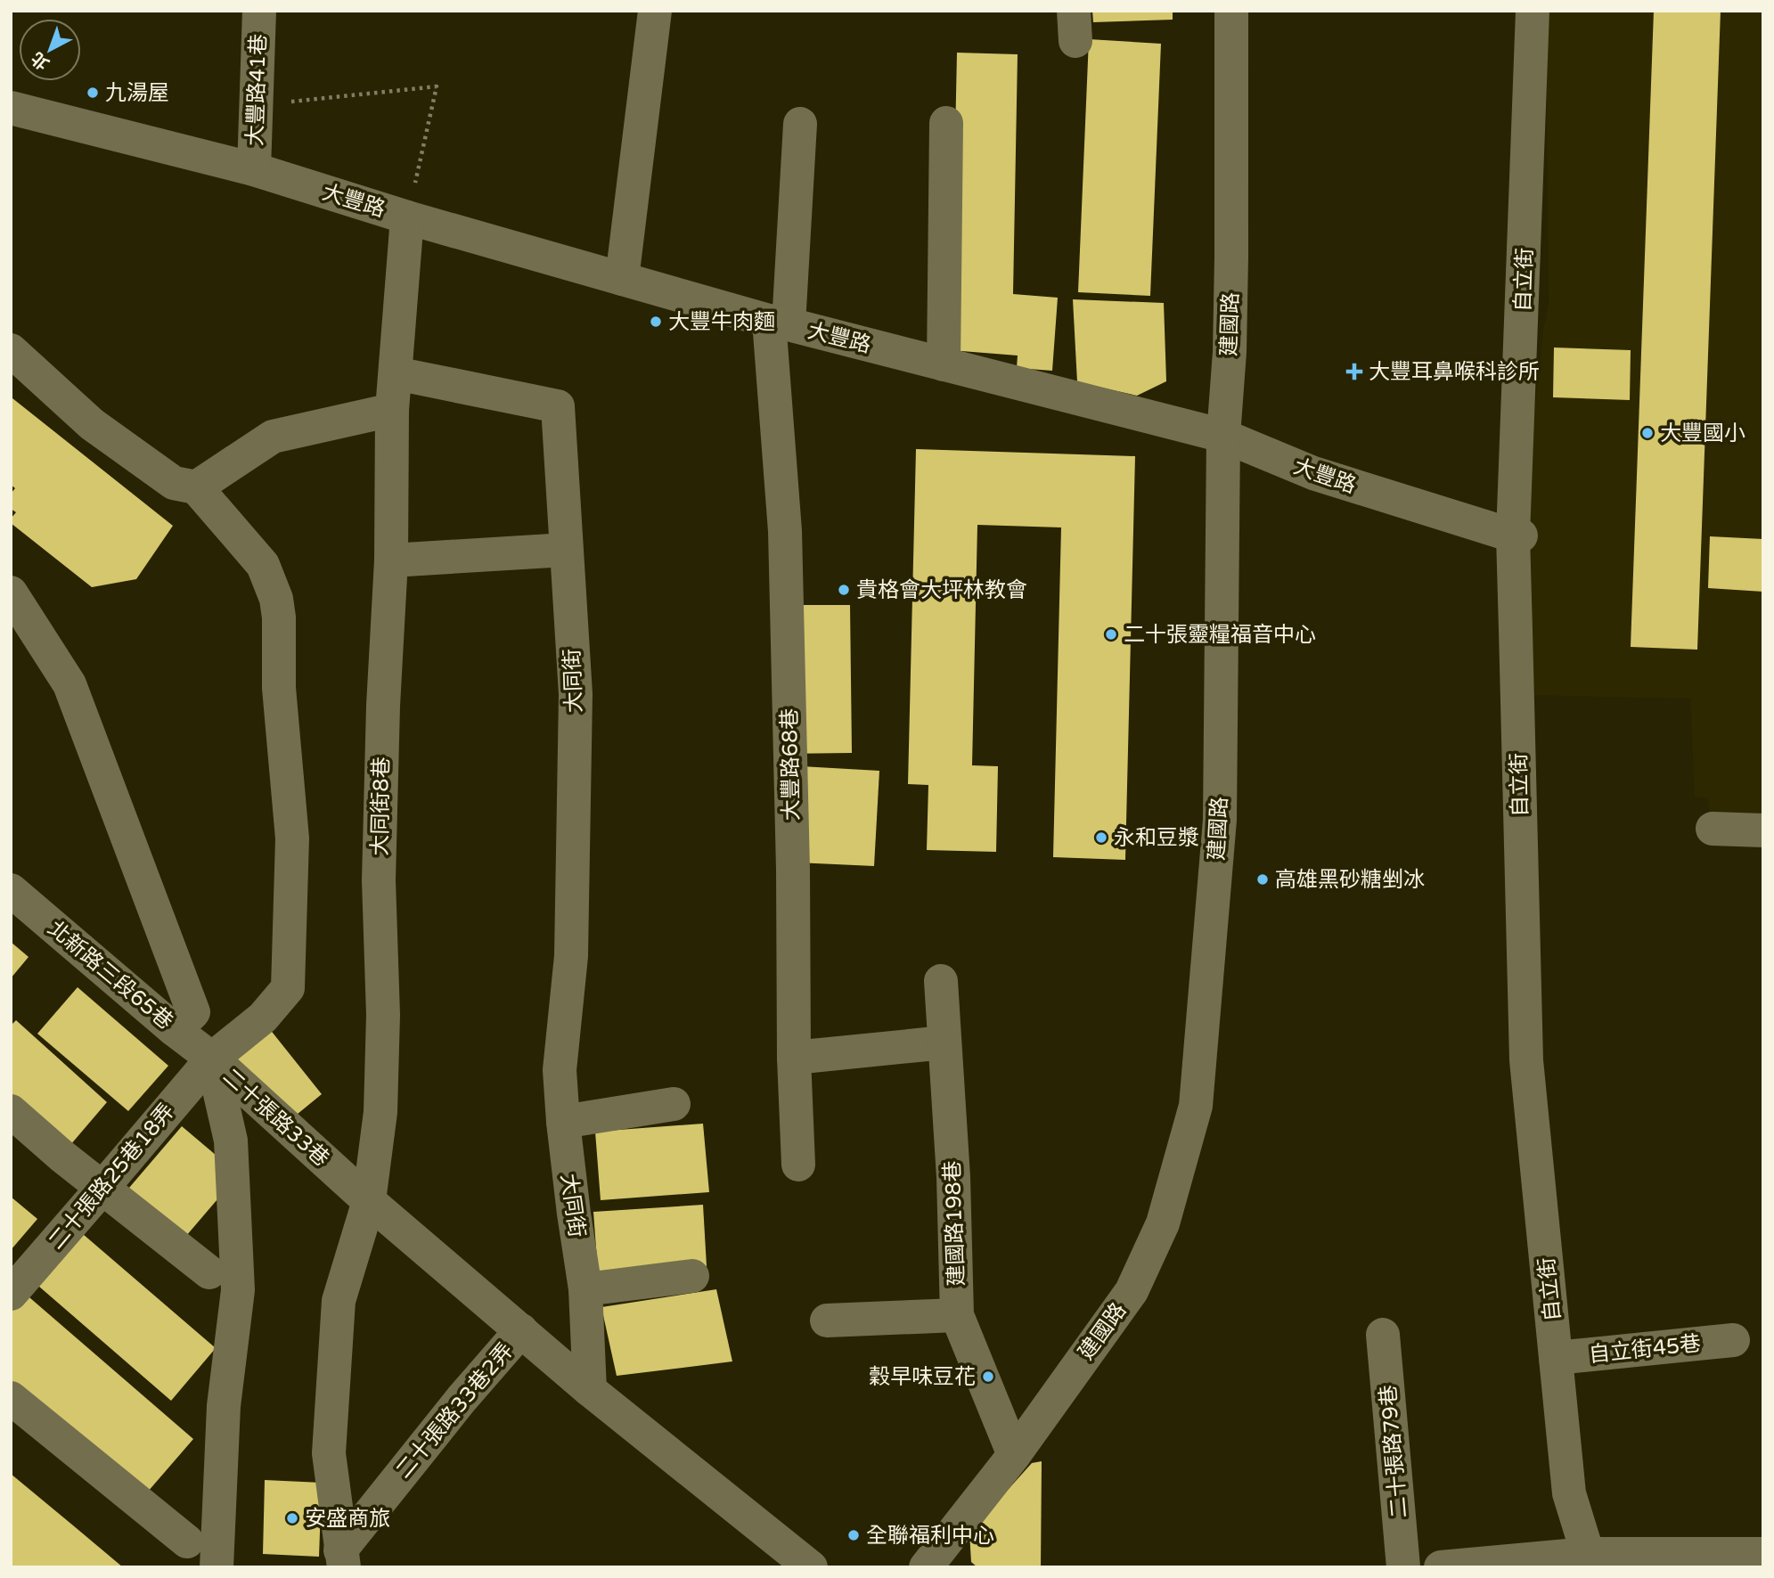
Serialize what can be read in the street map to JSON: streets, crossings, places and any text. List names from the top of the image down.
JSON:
{
  "streets": {
    "street": [
      "大豐路41巷",
      "大豐路",
      "自立街",
      "建國路",
      "大同街",
      "大豐路68巷",
      "大同街8巷",
      "北新路三段65巷",
      "二十張路33巷",
      "二十張路25巷18弄",
      "建國路198巷",
      "自立街45巷",
      "二十張路33巷2弄",
      "二十張路79巷"
    ]
  },
  "crossings": [
    ["大豐路41巷", "大豐路"],
    ["大豐路", "自立街"],
    ["大豐路", "建國路"],
    ["大豐路", "大豐路68巷"],
    ["自立街", "自立街45巷"],
    ["建國路", "建國路198巷"],
    ["大同街", "二十張路33巷"],
    ["大同街8巷", "二十張路33巷"],
    ["北新路三段65巷", "二十張路33巷"],
    ["北新路三段65巷", "二十張路25巷18弄"],
    ["二十張路33巷", "二十張路25巷18弄"],
    ["二十張路33巷", "二十張路33巷2弄"]
  ],
  "places": {
    "other": [
      "九湯屋",
      "大豐牛肉麵",
      "大豐國小",
      "貴格會大坪林教會",
      "二十張靈糧福音中心",
      "永和豆漿",
      "高雄黑砂糖剉冰",
      "穀早味豆花",
      "安盛商旅",
      "全聯福利中心"
    ],
    "health": ["大豐耳鼻喉科診所"]
  },
  "north": "bottom left"
}
